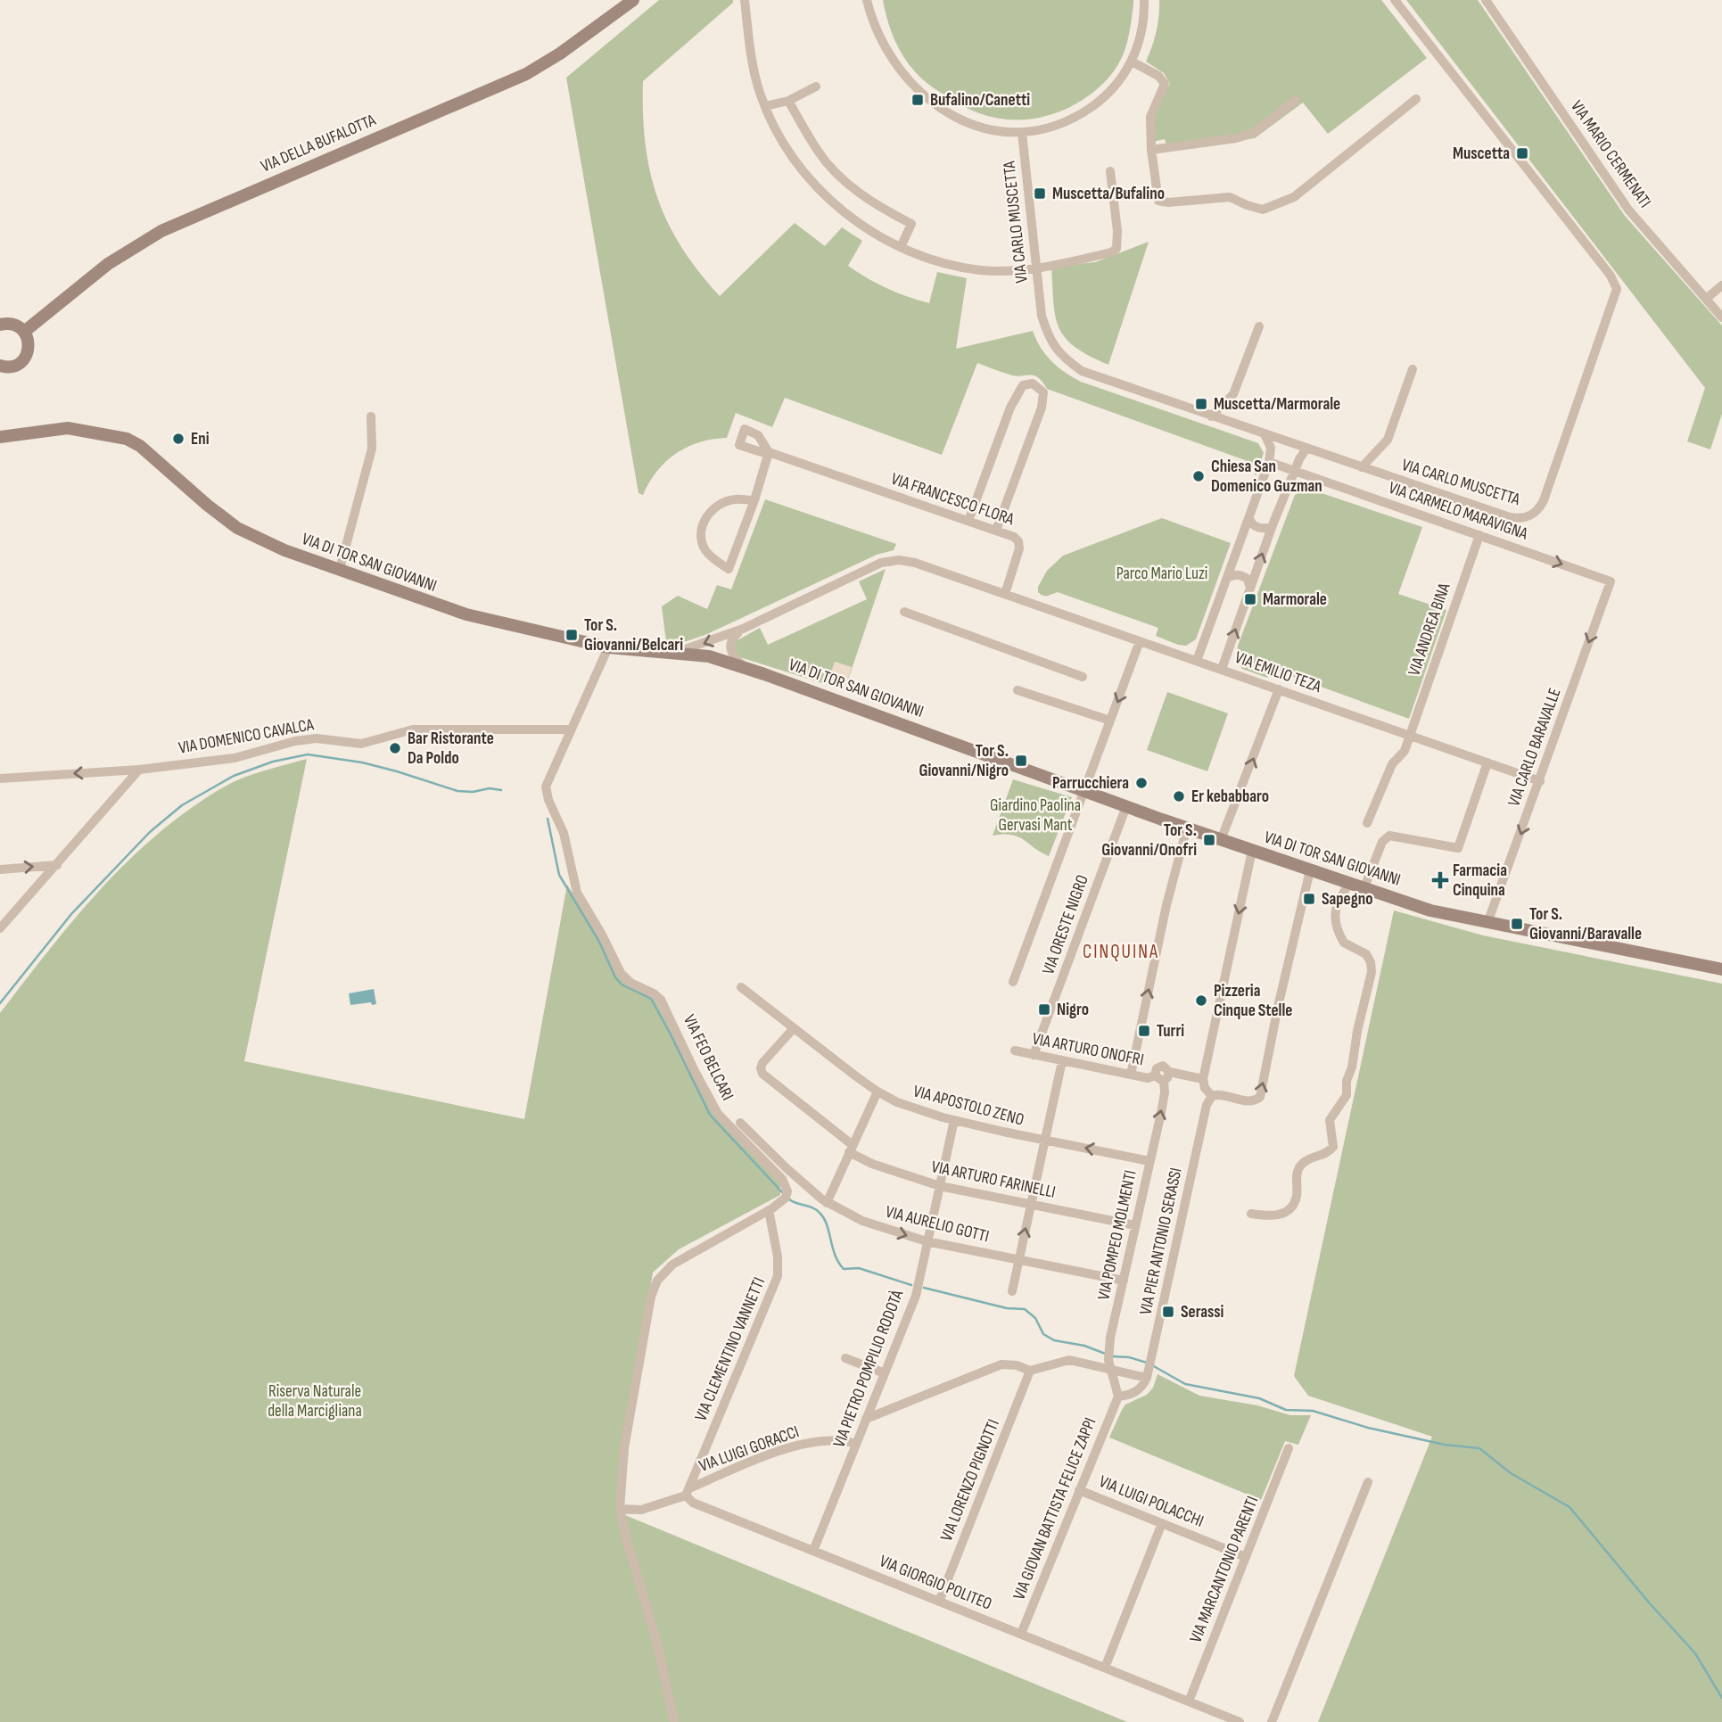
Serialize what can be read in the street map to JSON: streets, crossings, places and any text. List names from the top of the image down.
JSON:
{
  "streets": {
    "street": [
      "VIA DELLA BUFALOTTA",
      "VIA MARIO CERMENATI",
      "VIA CARLO MUSCETTA",
      "VIA FRANCESCO FLORA",
      "VIA CARMELO MARAVIGNA",
      "VIA DI TOR SAN GIOVANNI",
      "VIA ANDREA BINA",
      "VIA EMILIO TEZA",
      "VIA DOMENICO CAVALCA",
      "VIA CARLO BARAVALLE",
      "VIA ORESTE NIGRO",
      "VIA ARTURO ONOFRI",
      "VIA FEO BELCARI",
      "VIA APOSTOLO ZENO",
      "VIA ARTURO FARINELLI",
      "VIA AURELIO GOTTI",
      "VIA POMPEO MOLMENTI",
      "VIA PIER ANTONIO SERASSI",
      "VIA CLEMENTINO VANNETTI",
      "VIA PIETRO POMPILIO RODOTÀ",
      "VIA LUIGI GORACCI",
      "VIA LORENZO PIGNOTTI",
      "VIA LUIGI POLACCHI",
      "VIA GIOVAN BATTISTA FELICE ZAPPI",
      "VIA MARCANTONIO PARENTI",
      "VIA GIORGIO POLITEO"
    ]
  },
  "crossings": [
    ["VIA FRANCESCO FLORA", "VIA EMILIO TEZA"],
    ["VIA CARMELO MARAVIGNA", "VIA ANDREA BINA"],
    ["VIA CARMELO MARAVIGNA", "VIA CARLO BARAVALLE"],
    ["VIA DI TOR SAN GIOVANNI", "VIA CARLO BARAVALLE"],
    ["VIA DI TOR SAN GIOVANNI", "VIA ORESTE NIGRO"],
    ["VIA DI TOR SAN GIOVANNI", "VIA FEO BELCARI"],
    ["VIA ANDREA BINA", "VIA EMILIO TEZA"],
    ["VIA EMILIO TEZA", "VIA CARLO BARAVALLE"],
    ["VIA DOMENICO CAVALCA", "VIA FEO BELCARI"],
    ["VIA ORESTE NIGRO", "VIA ARTURO ONOFRI"],
    ["VIA ARTURO ONOFRI", "VIA POMPEO MOLMENTI"],
    ["VIA FEO BELCARI", "VIA AURELIO GOTTI"],
    ["VIA APOSTOLO ZENO", "VIA ARTURO FARINELLI"],
    ["VIA APOSTOLO ZENO", "VIA POMPEO MOLMENTI"],
    ["VIA APOSTOLO ZENO", "VIA PIETRO POMPILIO RODOTÀ"],
    ["VIA ARTURO FARINELLI", "VIA POMPEO MOLMENTI"],
    ["VIA ARTURO FARINELLI", "VIA PIETRO POMPILIO RODOTÀ"],
    ["VIA AURELIO GOTTI", "VIA POMPEO MOLMENTI"],
    ["VIA AURELIO GOTTI", "VIA PIETRO POMPILIO RODOTÀ"],
    ["VIA POMPEO MOLMENTI", "VIA GIOVAN BATTISTA FELICE ZAPPI"],
    ["VIA CLEMENTINO VANNETTI", "VIA LUIGI GORACCI"],
    ["VIA CLEMENTINO VANNETTI", "VIA GIORGIO POLITEO"],
    ["VIA PIETRO POMPILIO RODOTÀ", "VIA LUIGI GORACCI"],
    ["VIA PIETRO POMPILIO RODOTÀ", "VIA GIORGIO POLITEO"],
    ["VIA LUIGI GORACCI", "VIA GIORGIO POLITEO"],
    ["VIA LORENZO PIGNOTTI", "VIA GIORGIO POLITEO"],
    ["VIA LUIGI POLACCHI", "VIA GIOVAN BATTISTA FELICE ZAPPI"],
    ["VIA LUIGI POLACCHI", "VIA MARCANTONIO PARENTI"],
    ["VIA GIOVAN BATTISTA FELICE ZAPPI", "VIA GIORGIO POLITEO"],
    ["VIA MARCANTONIO PARENTI", "VIA GIORGIO POLITEO"]
  ],
  "one_way": ["VIA CARMELO MARAVIGNA", "VIA CARLO BARAVALLE"],
  "districts": ["CINQUINA"],
  "parks": ["Parco Mario Luzi", "Giardino Paolina Gervasi Mant", "Riserva Naturale della Marcigliana"],
  "places": {
    "transit": [
      "Bufalino/Canetti",
      "Muscetta",
      "Muscetta/Bufalino",
      "Muscetta/Marmorale",
      "Marmorale",
      "Tor S. Giovanni/Belcari",
      "Tor S. Giovanni/Nigro",
      "Tor S. Giovanni/Onofri",
      "Sapegno",
      "Tor S. Giovanni/Baravalle",
      "Nigro",
      "Turri",
      "Serassi"
    ],
    "other": [
      "Eni",
      "Chiesa San Domenico Guzman",
      "Bar Ristorante Da Poldo",
      "Parrucchiera",
      "Er kebabbaro",
      "Pizzeria Cinque Stelle"
    ],
    "health": ["Farmacia Cinquina"]
  }
}
